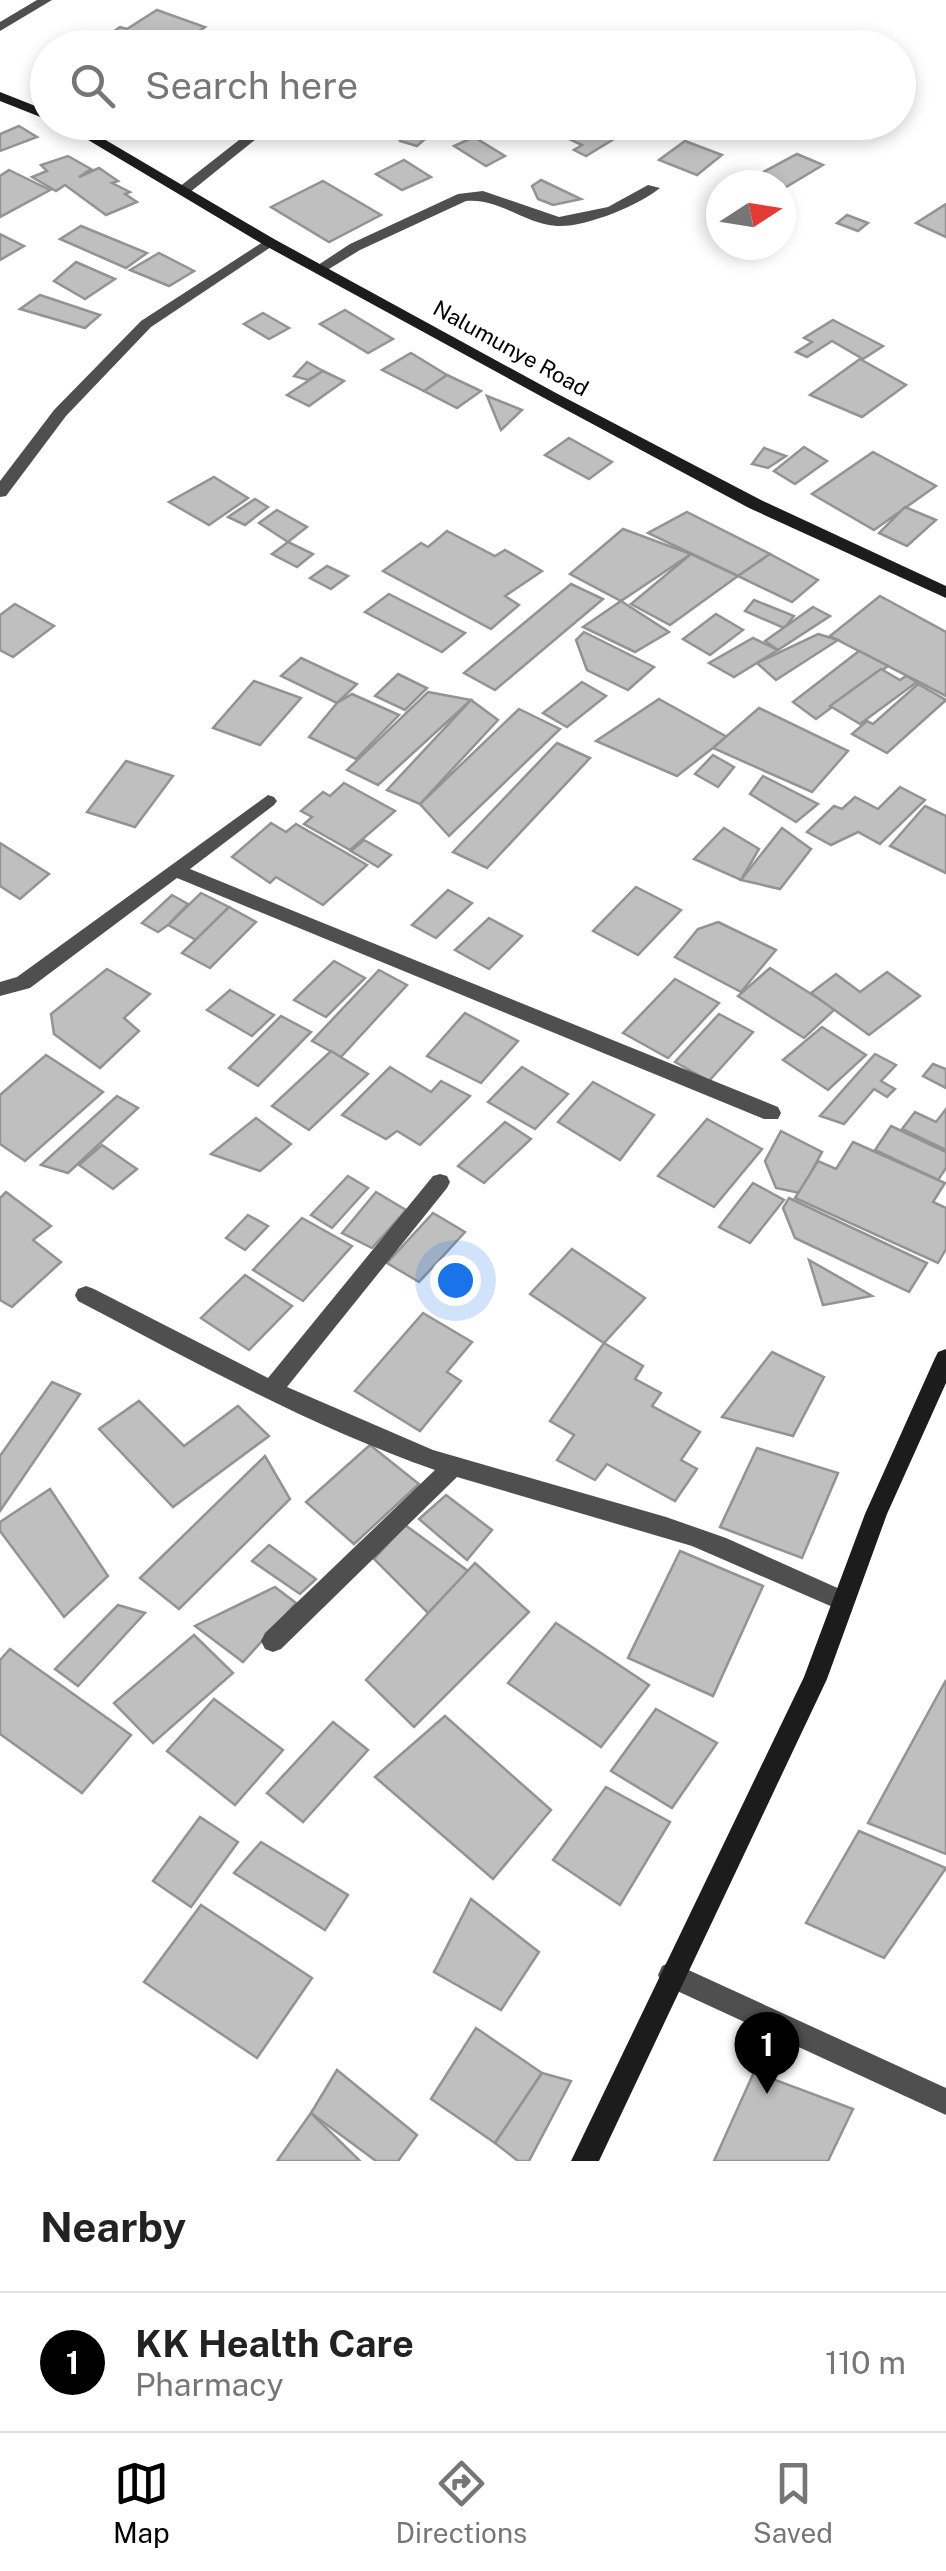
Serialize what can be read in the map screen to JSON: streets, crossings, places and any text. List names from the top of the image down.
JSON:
{
  "streets": {
    "street": ["Nalumunye Road"]
  },
  "north": "right",
  "page": {
    "search": "Search here",
    "pins": "1",
    "heading": "Nearby",
    "list": [
      {
        "mark": "1",
        "name": "KK Health Care",
        "note": "Pharmacy",
        "value": "110 m"
      }
    ],
    "nav": ["Map", "Directions", "Saved"]
  }
}
